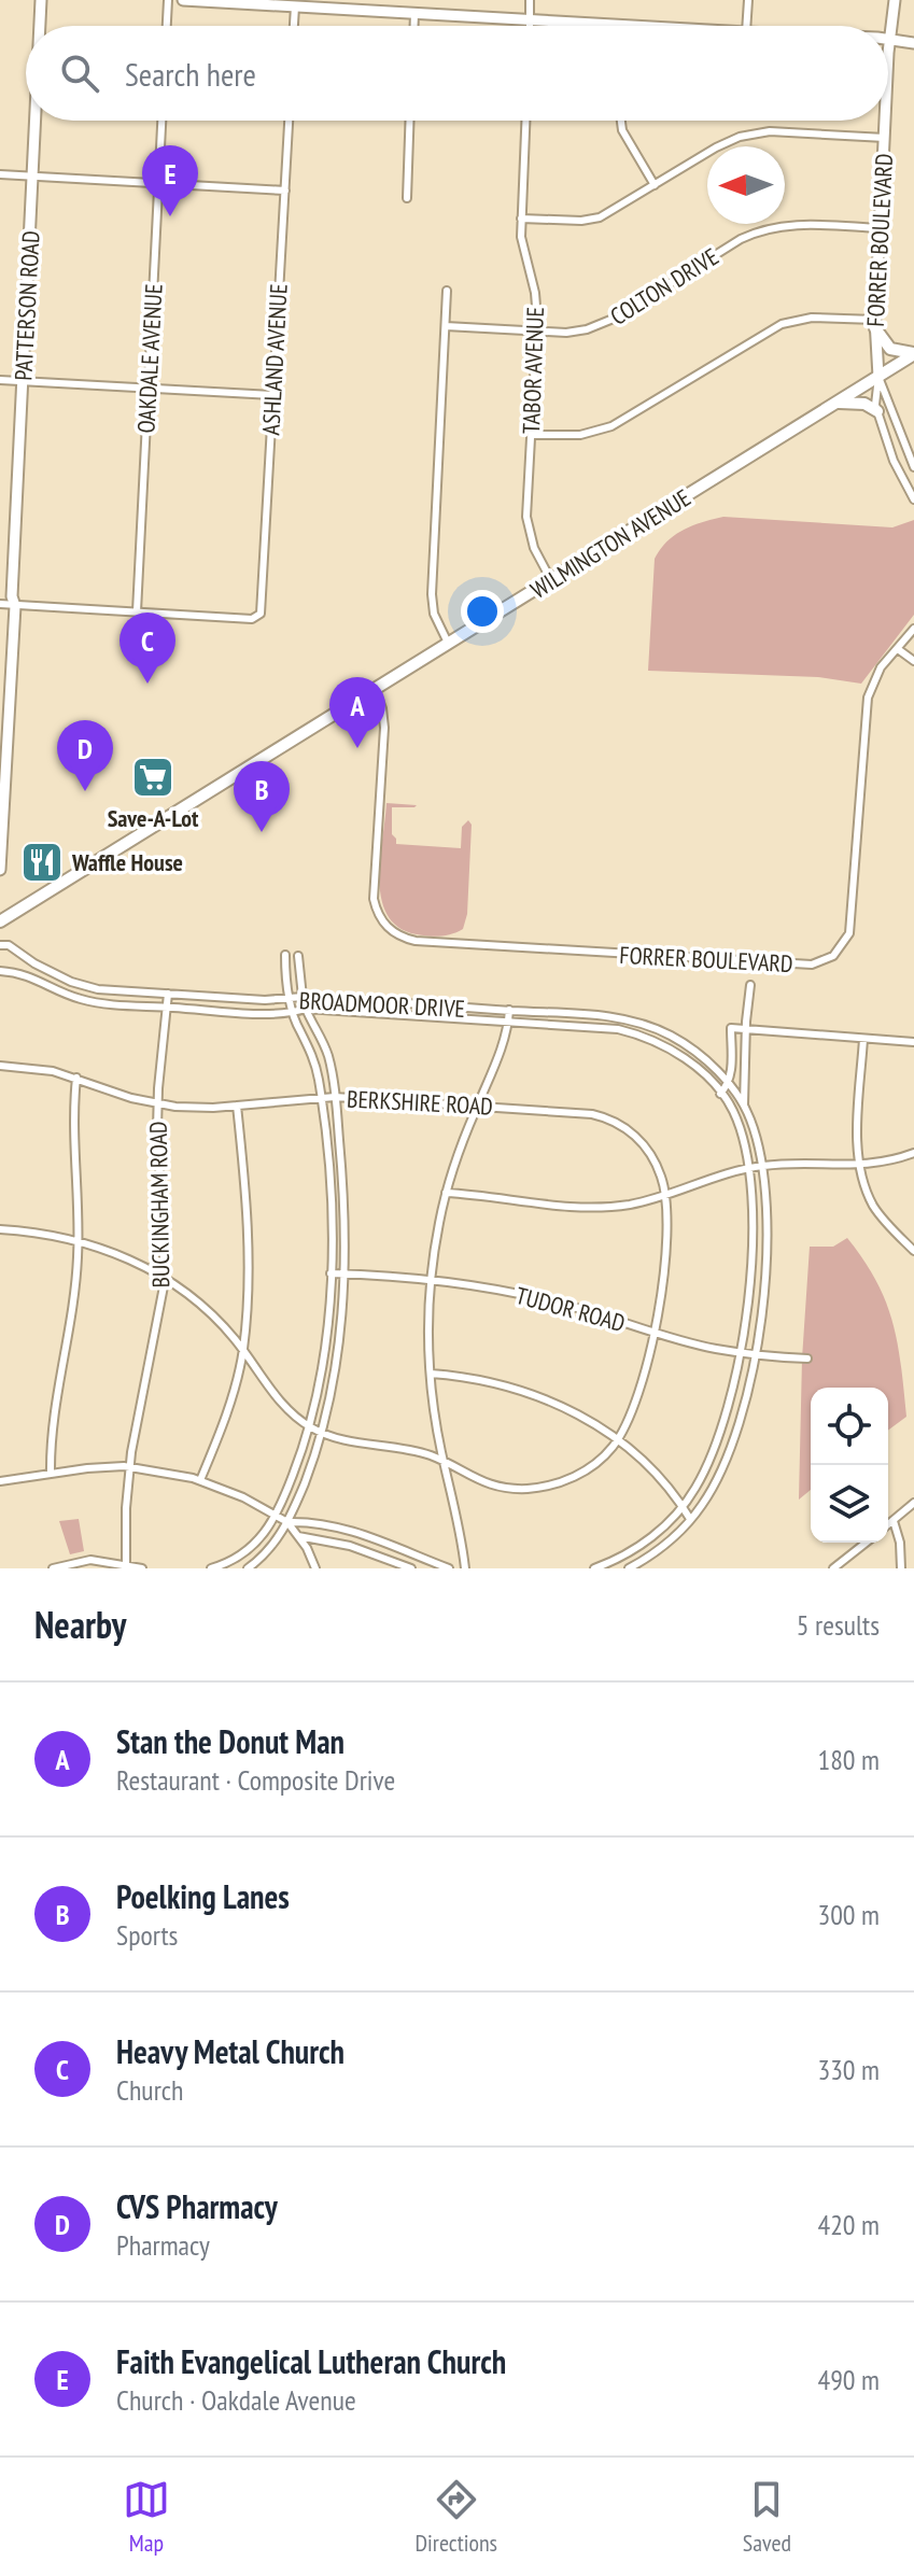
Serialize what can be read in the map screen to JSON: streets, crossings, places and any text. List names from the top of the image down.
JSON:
{
  "streets": {
    "main road": ["FORRER BOULEVARD", "PATTERSON ROAD", "WILMINGTON AVENUE"],
    "street": [
      "COLTON DRIVE",
      "OAKDALE AVENUE",
      "ASHLAND AVENUE",
      "TABOR AVENUE",
      "BROADMOOR DRIVE",
      "BERKSHIRE ROAD",
      "BUCKINGHAM ROAD",
      "TUDOR ROAD"
    ]
  },
  "crossings": [
    ["FORRER BOULEVARD", "COLTON DRIVE"],
    ["FORRER BOULEVARD", "WILMINGTON AVENUE"],
    ["COLTON DRIVE", "TABOR AVENUE"],
    ["OAKDALE AVENUE", "ASHLAND AVENUE"],
    ["TABOR AVENUE", "WILMINGTON AVENUE"],
    ["BROADMOOR DRIVE", "BUCKINGHAM ROAD"],
    ["BROADMOOR DRIVE", "TUDOR ROAD"],
    ["BERKSHIRE ROAD", "BUCKINGHAM ROAD"],
    ["BERKSHIRE ROAD", "TUDOR ROAD"]
  ],
  "places": {
    "supermarket": ["Save-A-Lot"],
    "restaurant": ["Waffle House"]
  },
  "north": "left",
  "page": {
    "search": "Search here",
    "pins": [
      "E",
      "C",
      "A",
      "D",
      "B"
    ],
    "heading": ["Nearby", "5 results"],
    "list": [
      {
        "mark": "A",
        "name": "Stan the Donut Man",
        "note": "Restaurant · Composite Drive",
        "value": "180 m"
      },
      {
        "mark": "B",
        "name": "Poelking Lanes",
        "note": "Sports",
        "value": "300 m"
      },
      {
        "mark": "C",
        "name": "Heavy Metal Church",
        "note": "Church",
        "value": "330 m"
      },
      {
        "mark": "D",
        "name": "CVS Pharmacy",
        "note": "Pharmacy",
        "value": "420 m"
      },
      {
        "mark": "E",
        "name": "Faith Evangelical Lutheran Church",
        "note": "Church · Oakdale Avenue",
        "value": "490 m"
      }
    ],
    "nav": ["Map", "Directions", "Saved"]
  }
}
